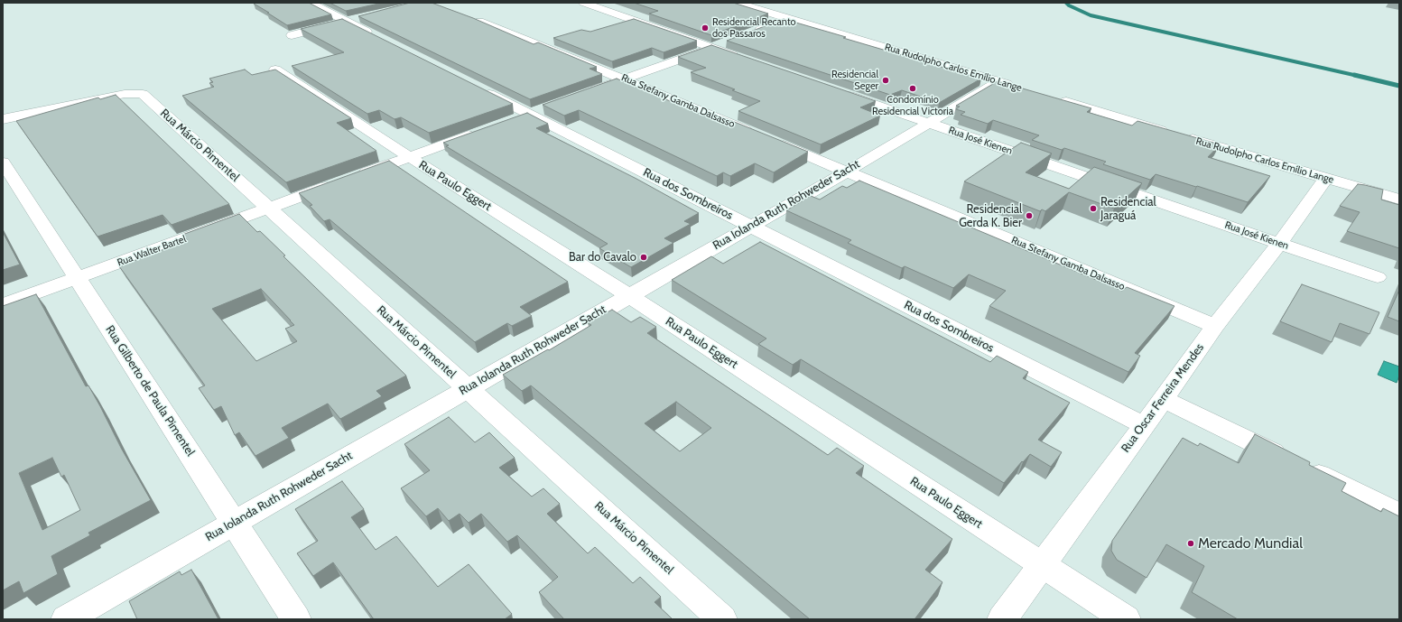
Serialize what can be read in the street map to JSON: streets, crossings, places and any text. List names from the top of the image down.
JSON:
{
  "streets": {
    "street": [
      "Rua Rudolpho Carlos Emílio Lange",
      "Rua Stefany Gamba Dalsasso",
      "Rua José Kienen",
      "Rua Márcio Pimentel",
      "Rua Paulo Eggert",
      "Rua dos Sombreiros",
      "Rua Iolanda Ruth Rohweder Sacht",
      "Rua Walter Bartel",
      "Rua Gilberto de Paula Pimentel",
      "Rua Oscar Ferreira Mendes"
    ]
  },
  "crossings": [
    ["Rua Rudolpho Carlos Emílio Lange", "Rua Iolanda Ruth Rohweder Sacht"],
    ["Rua Rudolpho Carlos Emílio Lange", "Rua Oscar Ferreira Mendes"],
    ["Rua Stefany Gamba Dalsasso", "Rua Iolanda Ruth Rohweder Sacht"],
    ["Rua Stefany Gamba Dalsasso", "Rua Oscar Ferreira Mendes"],
    ["Rua José Kienen", "Rua Iolanda Ruth Rohweder Sacht"],
    ["Rua José Kienen", "Rua Oscar Ferreira Mendes"],
    ["Rua Márcio Pimentel", "Rua Iolanda Ruth Rohweder Sacht"],
    ["Rua Márcio Pimentel", "Rua Walter Bartel"],
    ["Rua Paulo Eggert", "Rua Iolanda Ruth Rohweder Sacht"],
    ["Rua Paulo Eggert", "Rua Walter Bartel"],
    ["Rua Paulo Eggert", "Rua Oscar Ferreira Mendes"],
    ["Rua dos Sombreiros", "Rua Iolanda Ruth Rohweder Sacht"],
    ["Rua dos Sombreiros", "Rua Oscar Ferreira Mendes"],
    ["Rua Iolanda Ruth Rohweder Sacht", "Rua Gilberto de Paula Pimentel"],
    ["Rua Walter Bartel", "Rua Gilberto de Paula Pimentel"]
  ],
  "places": [
    "Residencial Recanto dos Passaros",
    "Residencial Seger",
    "Condomínio Residencial Victoria",
    "Residencial Jaraguá",
    "Residencial Gerda K. Bier",
    "Bar do Cavalo",
    "Mercado Mundial"
  ]
}
